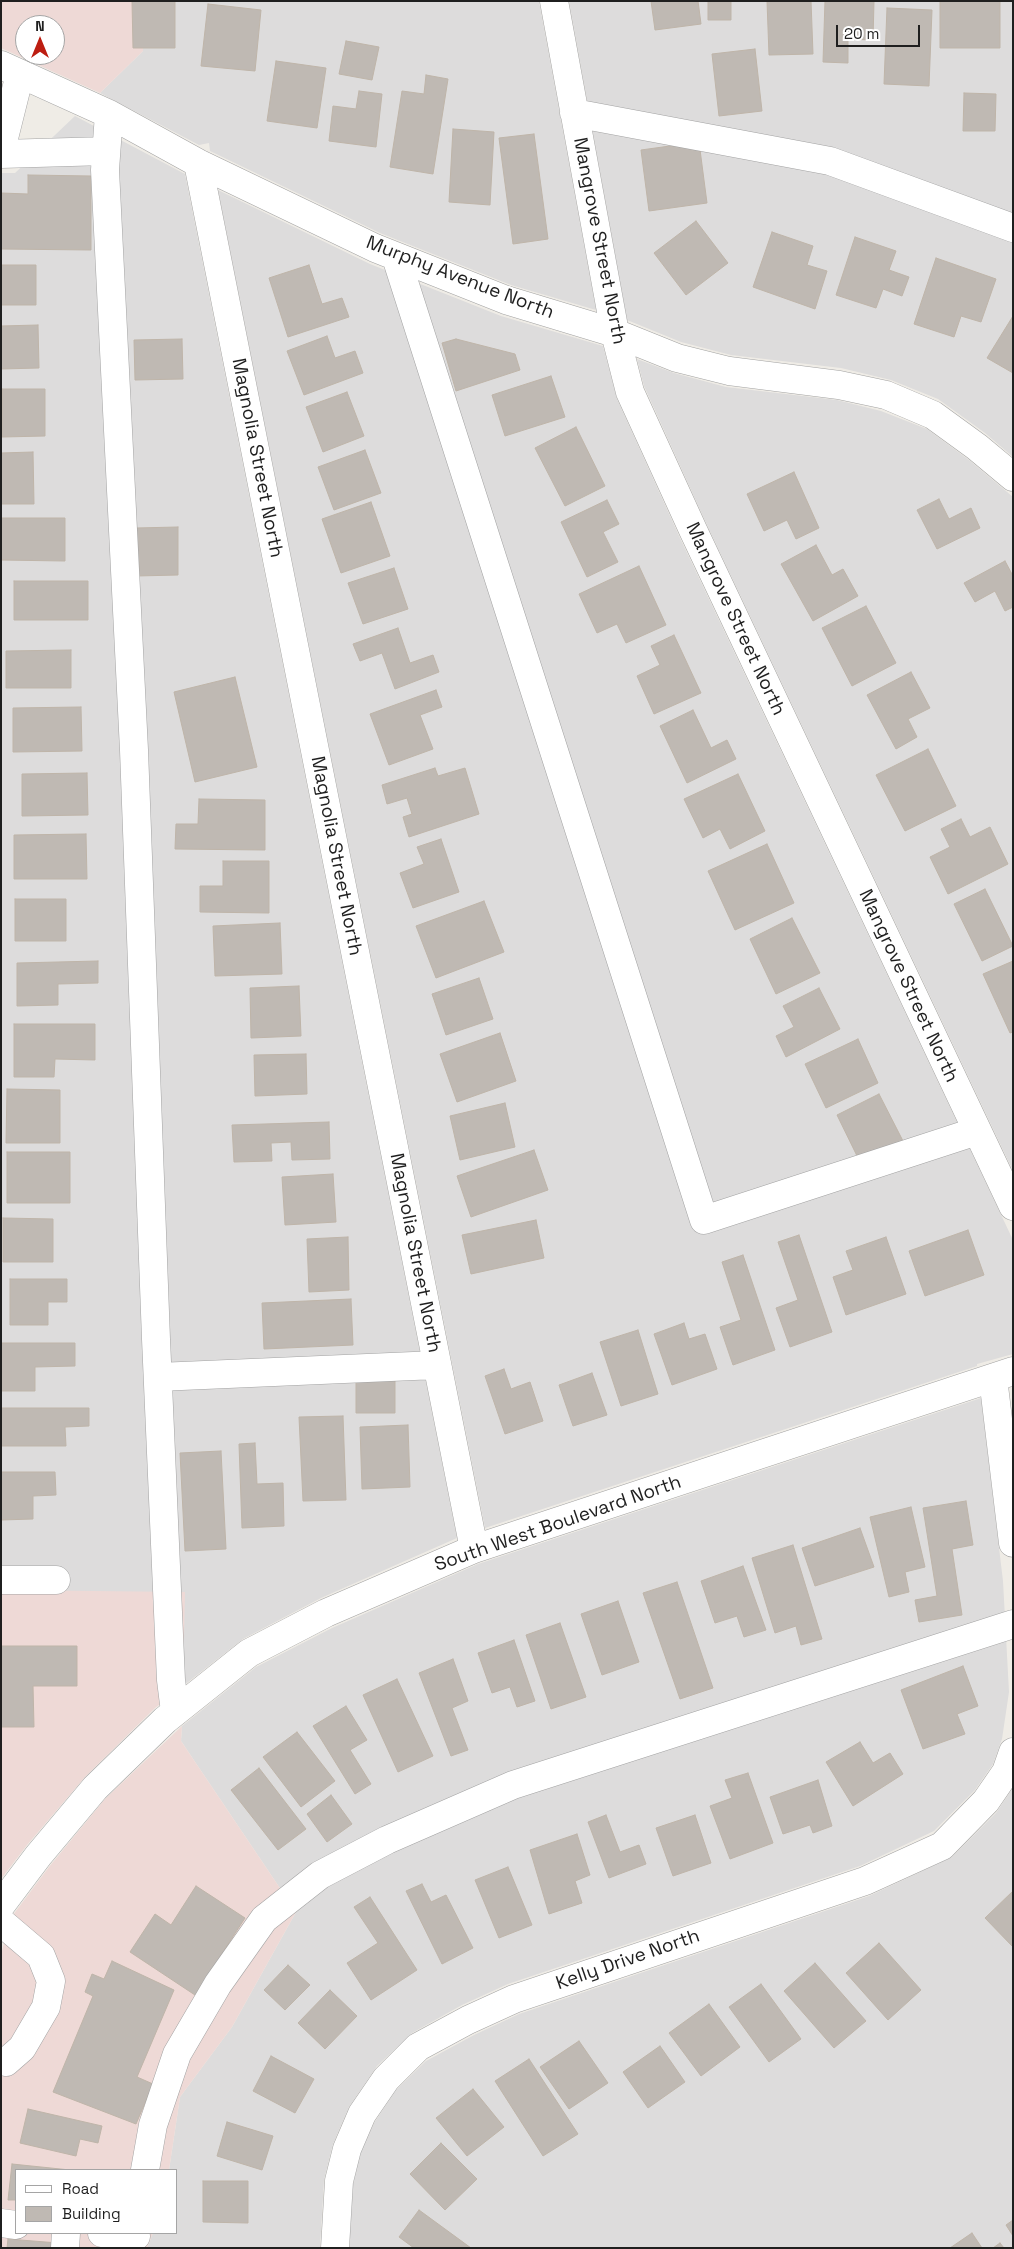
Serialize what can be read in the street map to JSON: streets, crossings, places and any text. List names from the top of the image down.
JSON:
{
  "streets": {
    "street": [
      "Mangrove Street North",
      "Murphy Avenue North",
      "Magnolia Street North",
      "South West Boulevard North",
      "Kelly Drive North"
    ]
  },
  "crossings": [
    ["Mangrove Street North", "Murphy Avenue North"],
    ["Murphy Avenue North", "Magnolia Street North"],
    ["Magnolia Street North", "South West Boulevard North"]
  ],
  "legend": ["Road", "Building"],
  "scale_bar": "20 m",
  "north": "top"
}
